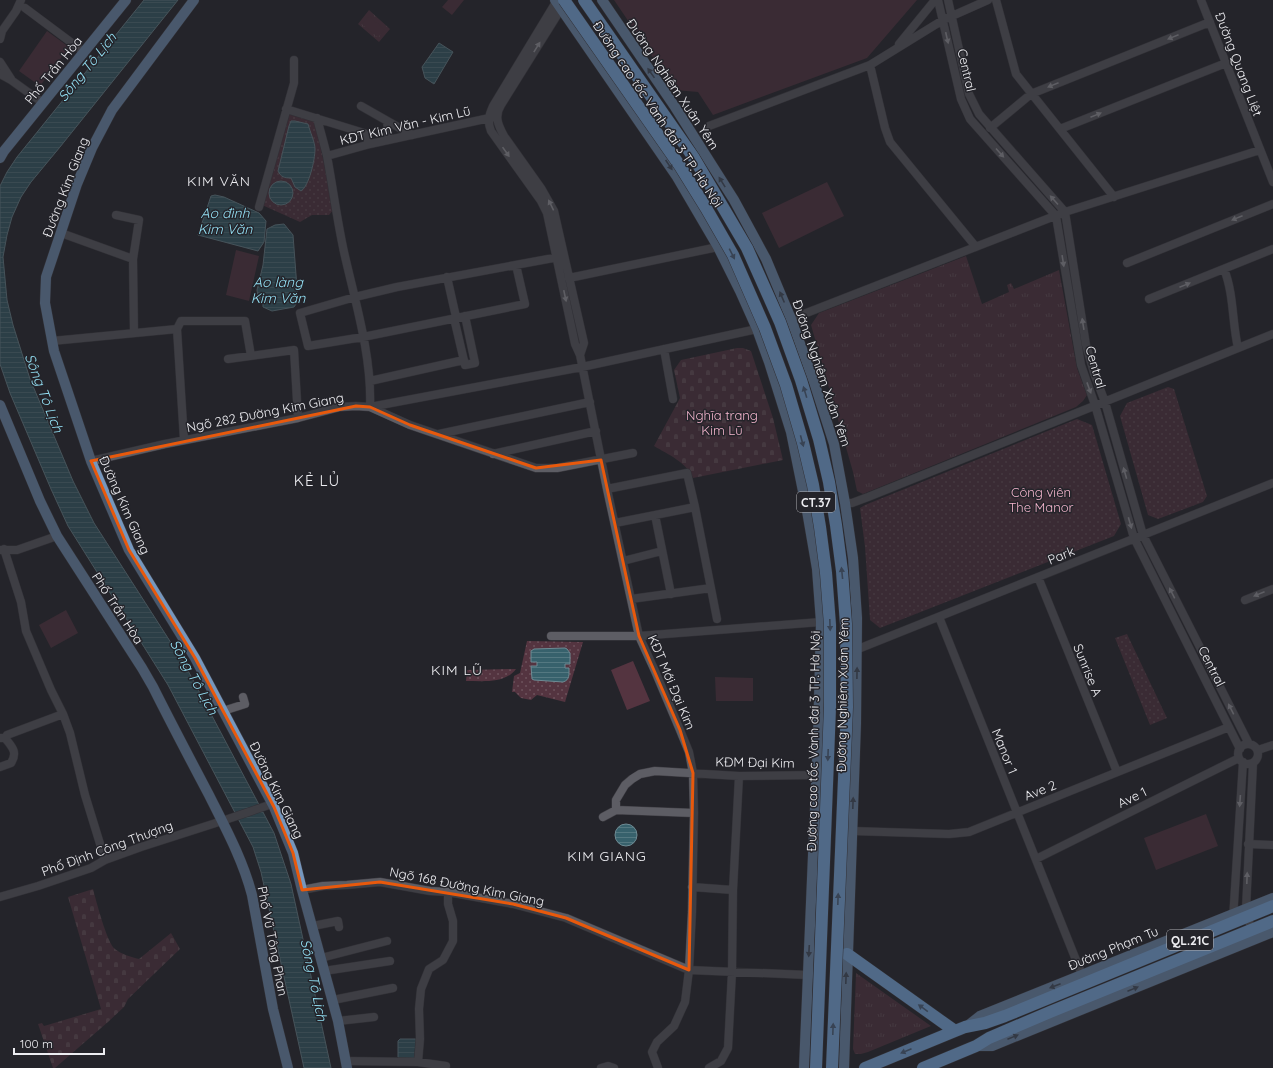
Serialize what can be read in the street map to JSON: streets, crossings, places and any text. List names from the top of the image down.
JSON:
{
  "streets": {
    "highway": [
      "Đường cao tốc Vành đai 3 TP. Hà Nội",
      "CT.37",
      "QL.21C",
      "Đường Phạm Tu"
    ],
    "main road": [
      "Phố Trần Hòa",
      "Đường Nghiêm Xuân Yêm",
      "Đường Kim Giang",
      "Phố Vũ Tông Phan"
    ],
    "street": [
      "Đường Quang Liệt",
      "Central",
      "KĐT Kim Văn - Kim Lũ",
      "Ngõ 282 Đường Kim Giang",
      "Park",
      "Sunrise A",
      "KĐT Mới Đại Kim",
      "Manor 1",
      "KĐM Đại Kim",
      "Ave 2",
      "Ave 1",
      "Phố Định Công Thượng",
      "Ngõ 168 Đường Kim Giang"
    ]
  },
  "crossings": [
    ["Phố Trần Hòa", "Phố Định Công Thượng"],
    ["Phố Trần Hòa", "Phố Vũ Tông Phan"],
    ["Central", "Park"],
    ["Central", "Ave 2"],
    ["Central", "Ave 1"],
    ["Đường Nghiêm Xuân Yêm", "Đường cao tốc Vành đai 3 TP. Hà Nội"],
    ["Đường Nghiêm Xuân Yêm", "KĐT Kim Văn - Kim Lũ"],
    ["Đường Nghiêm Xuân Yêm", "Park"],
    ["Đường Nghiêm Xuân Yêm", "KĐM Đại Kim"],
    ["Đường Nghiêm Xuân Yêm", "Ave 2"],
    ["Đường cao tốc Vành đai 3 TP. Hà Nội", "KĐT Kim Văn - Kim Lũ"],
    ["KĐT Kim Văn - Kim Lũ", "Ngõ 282 Đường Kim Giang"],
    ["KĐT Kim Văn - Kim Lũ", "KĐT Mới Đại Kim"],
    ["Đường Kim Giang", "Ngõ 282 Đường Kim Giang"],
    ["Đường Kim Giang", "Phố Định Công Thượng"],
    ["Đường Kim Giang", "Ngõ 168 Đường Kim Giang"],
    ["Ngõ 282 Đường Kim Giang", "KĐT Mới Đại Kim"],
    ["Park", "Sunrise A"],
    ["Park", "Manor 1"],
    ["Sunrise A", "Ave 2"],
    ["KĐT Mới Đại Kim", "KĐM Đại Kim"],
    ["KĐT Mới Đại Kim", "Ngõ 168 Đường Kim Giang"],
    ["Manor 1", "Ave 2"],
    ["Manor 1", "Ave 1"],
    ["Manor 1", "QL.21C"],
    ["Manor 1", "Đường Phạm Tu"],
    ["Phố Định Công Thượng", "Phố Vũ Tông Phan"]
  ],
  "districts": [
    "KIM VĂN",
    "KẺ LỦ",
    "KIM LŨ",
    "KIM GIANG"
  ],
  "water": ["Sông Tô Lịch", "Ao đình Kim Văn", "Ao làng Kim Văn"],
  "parks": ["Nghĩa trang Kim Lũ", "Công viên The Manor"],
  "scale_bar": "100 m"
}
